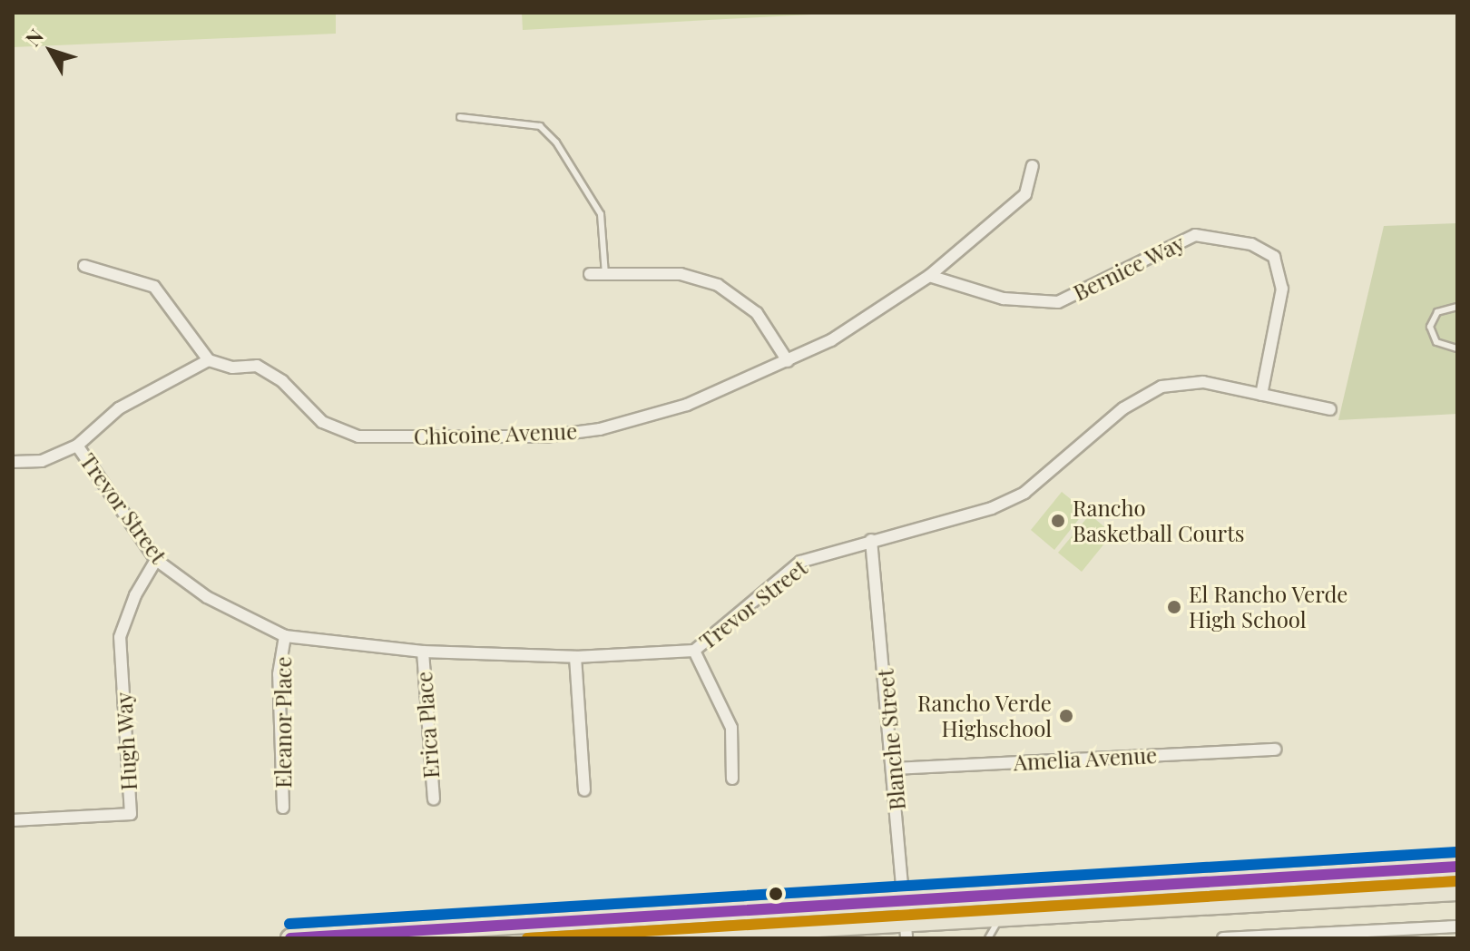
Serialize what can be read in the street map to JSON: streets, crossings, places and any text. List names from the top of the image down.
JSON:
{
  "streets": {
    "street": [
      "Bernice Way",
      "Chicoine Avenue",
      "Trevor Street",
      "Eleanor Place",
      "Erica Place",
      "Blanche Street",
      "Hugh Way",
      "Amelia Avenue"
    ]
  },
  "crossings": [
    ["Bernice Way", "Chicoine Avenue"],
    ["Bernice Way", "Trevor Street"],
    ["Trevor Street", "Eleanor Place"],
    ["Trevor Street", "Erica Place"],
    ["Trevor Street", "Blanche Street"],
    ["Trevor Street", "Hugh Way"],
    ["Blanche Street", "Amelia Avenue"]
  ],
  "places": ["Rancho Basketball Courts", "El Rancho Verde High School", "Rancho Verde Highschool"],
  "north": "top left"
}
